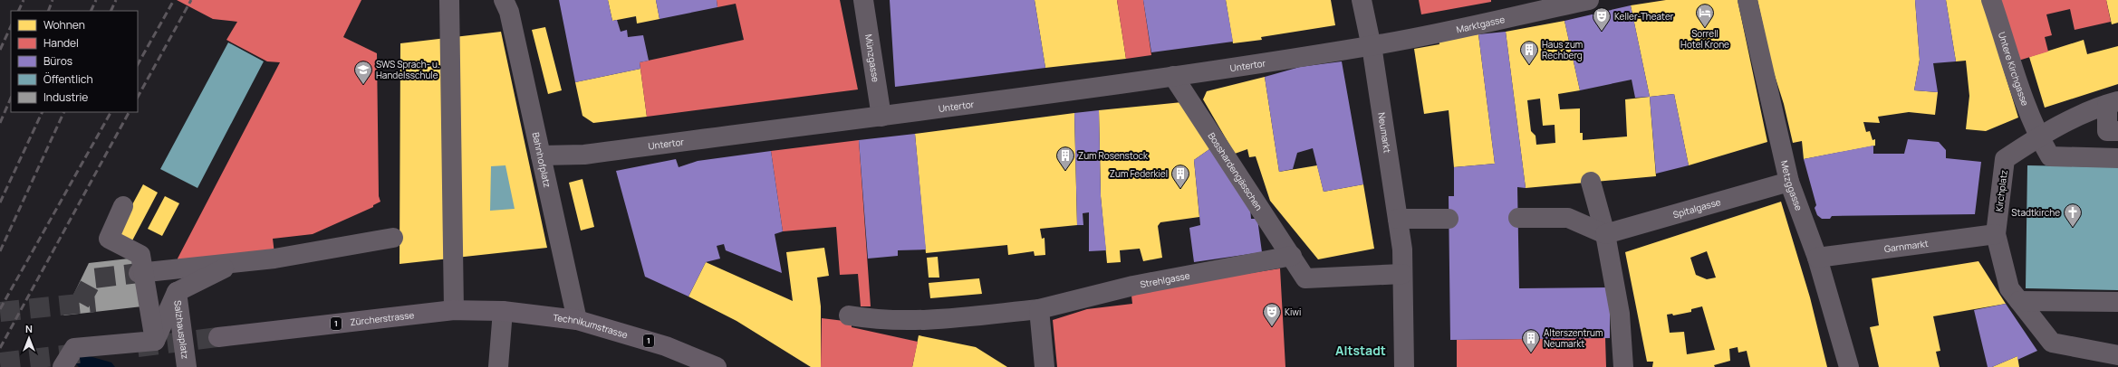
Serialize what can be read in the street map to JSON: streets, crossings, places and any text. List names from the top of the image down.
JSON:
{
  "streets": {
    "main road": ["Zürcherstrasse", "1", "Technikumstrasse"],
    "street": [
      "Marktgasse",
      "Münzgasse",
      "Untertor",
      "Untere Kirchgasse",
      "Neumarkt",
      "Bahnhofplatz",
      "Bosshardengässchen",
      "Metzggasse",
      "Kirchplatz",
      "Spitalgasse",
      "Garnmarkt",
      "Strehlgasse",
      "Salzhausplatz"
    ]
  },
  "crossings": [
    ["Marktgasse", "Untertor"],
    ["Marktgasse", "Neumarkt"],
    ["Münzgasse", "Untertor"],
    ["Untertor", "Neumarkt"],
    ["Untertor", "Bahnhofplatz"],
    ["Untertor", "Bosshardengässchen"],
    ["Untere Kirchgasse", "Kirchplatz"],
    ["Bahnhofplatz", "Technikumstrasse"],
    ["Bosshardengässchen", "Strehlgasse"],
    ["Metzggasse", "Spitalgasse"],
    ["Metzggasse", "Garnmarkt"],
    ["Kirchplatz", "Garnmarkt"],
    ["Zürcherstrasse", "Technikumstrasse"]
  ],
  "districts": ["Altstadt"],
  "places": {
    "hotel": ["Sorrell Hotel Krone"],
    "theatre": ["Keller-Theater", "Kiwi"],
    "building": [
      "Haus zum Rechberg",
      "Zum Rosenstock",
      "Zum Federkiel",
      "Alterszentrum Neumarkt"
    ],
    "school or university": ["SWS Sprach- u. Handelsschule"],
    "church": ["Stadtkirche"]
  },
  "legend": [
    "Wohnen",
    "Handel",
    "Büros",
    "Öffentlich",
    "Industrie"
  ],
  "north": "top"
}
